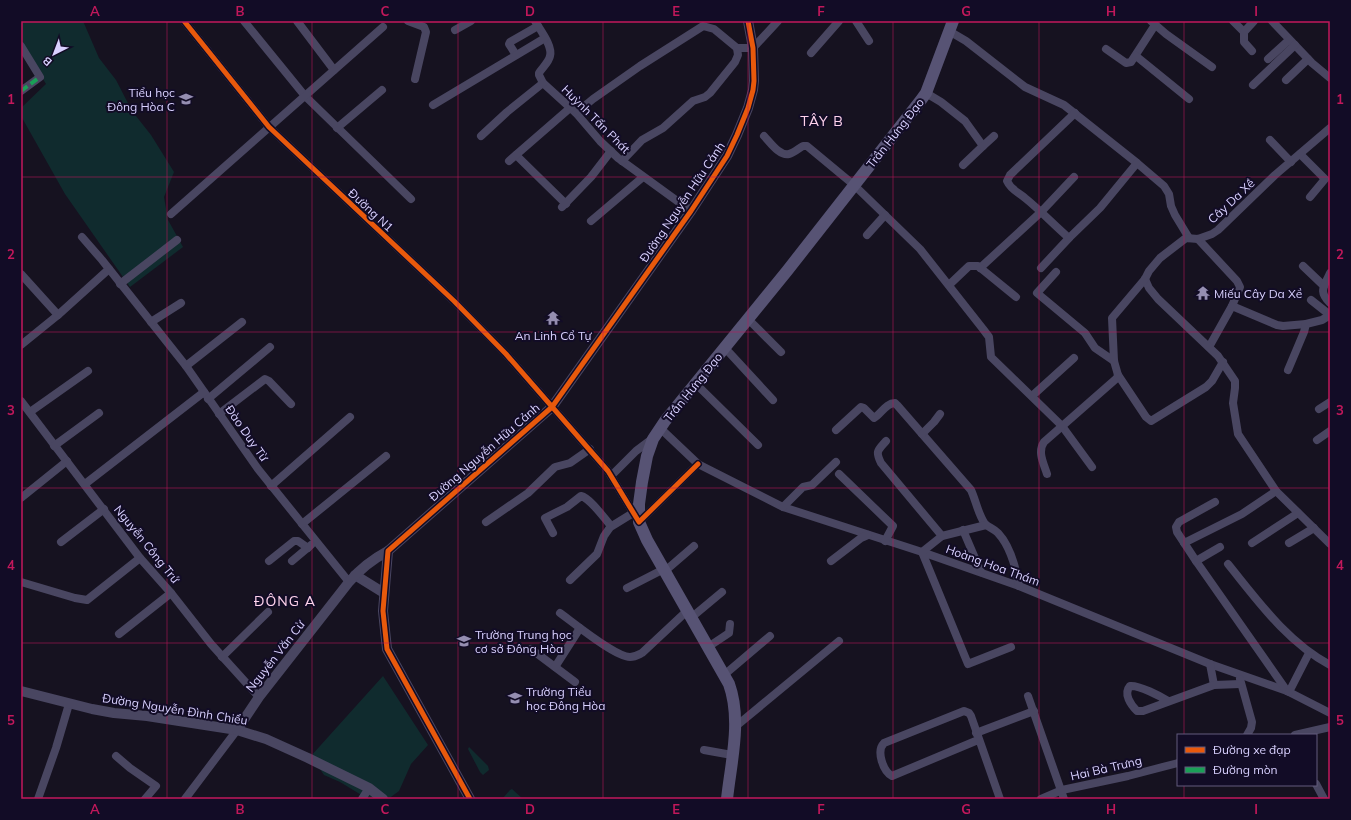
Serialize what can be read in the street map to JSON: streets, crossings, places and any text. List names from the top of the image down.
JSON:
{
  "streets": {
    "main road": ["Trần Hưng Đạo"],
    "street": [
      "Huỳnh Tấn Phát",
      "Cây Da Xề",
      "Đường Nguyễn Hữu Cảnh",
      "Đường N1",
      "Đào Duy Từ",
      "Nguyễn Công Trứ",
      "Hoàng Hoa Thám",
      "Nguyễn Văn Cừ",
      "Đường Nguyễn Đình Chiểu",
      "Hai Bà Trưng"
    ]
  },
  "crossings": [
    ["Huỳnh Tấn Phát", "Đường Nguyễn Hữu Cảnh"],
    ["Trần Hưng Đạo", "Đường N1"],
    ["Trần Hưng Đạo", "Hoàng Hoa Thám"],
    ["Đường Nguyễn Hữu Cảnh", "Đường N1"],
    ["Đường Nguyễn Hữu Cảnh", "Nguyễn Văn Cừ"],
    ["Đào Duy Từ", "Nguyễn Văn Cừ"],
    ["Nguyễn Công Trứ", "Nguyễn Văn Cừ"],
    ["Nguyễn Văn Cừ", "Đường Nguyễn Đình Chiểu"]
  ],
  "districts": ["TÂY B", "ĐÔNG A"],
  "places": {
    "school or university": ["Tiểu học Đông Hòa C", "Trường Trung học cơ sở Đông Hòa", "Trường Tiểu học Đông Hòa"],
    "temple": ["Miếu Cây Da Xề", "An Linh Cổ Tự"]
  },
  "legend": ["Đường xe đạp", "Đường mòn"],
  "north": "bottom left",
  "grid": {
    "columns": [
      "A",
      "B",
      "C",
      "D",
      "E",
      "F",
      "G",
      "H",
      "I"
    ],
    "rows": [
      "1",
      "2",
      "3",
      "4",
      "5"
    ]
  }
}
